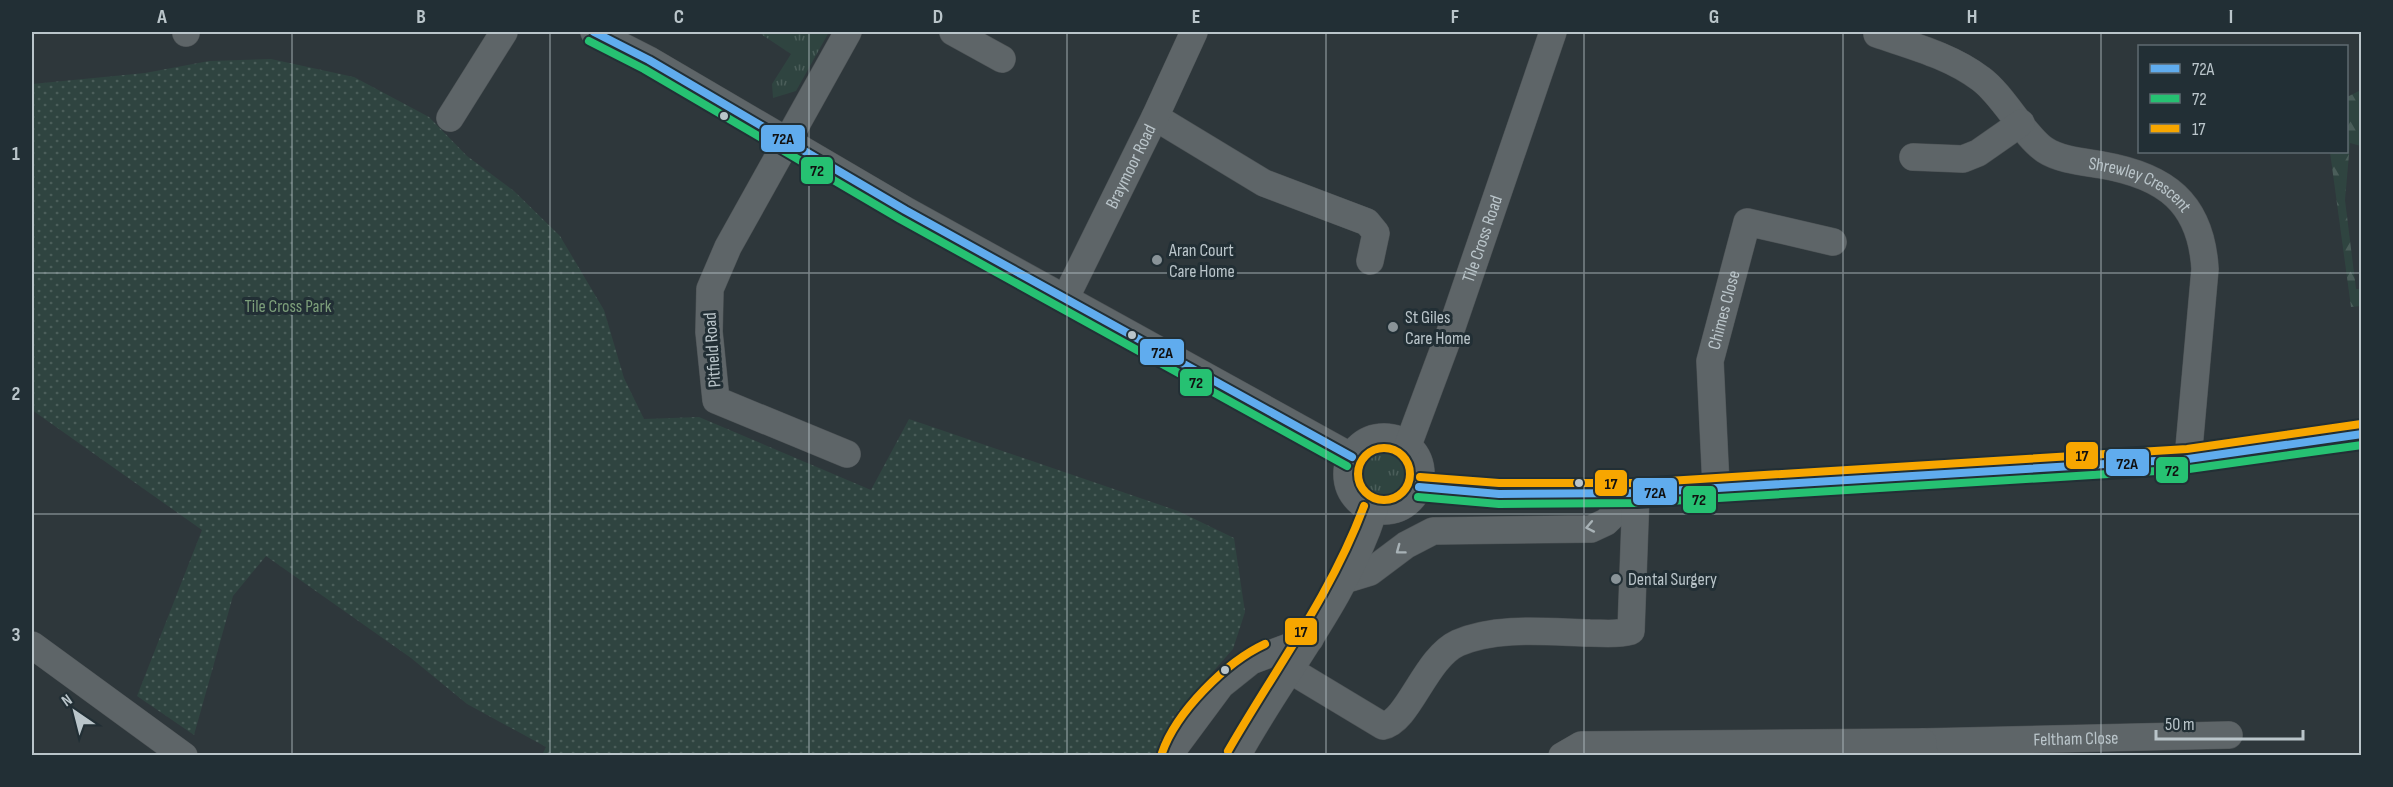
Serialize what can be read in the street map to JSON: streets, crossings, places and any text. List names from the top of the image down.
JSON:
{
  "streets": {
    "street": [
      "Braymoor Road",
      "Shrewley Crescent",
      "Tile Cross Road",
      "Chimes Close",
      "Pitfield Road",
      "Feltham Close"
    ]
  },
  "parks": ["Tile Cross Park"],
  "places": ["Aran Court Care Home", "St Giles Care Home", "Dental Surgery"],
  "lines": ["transit line 72A", "transit line 72", "transit line 17"],
  "legend": ["72A", "72", "17"],
  "scale_bar": "50 m",
  "north": "top left",
  "grid": {
    "columns": [
      "A",
      "B",
      "C",
      "D",
      "E",
      "F",
      "G",
      "H",
      "I"
    ],
    "rows": ["1", "2", "3"]
  }
}
